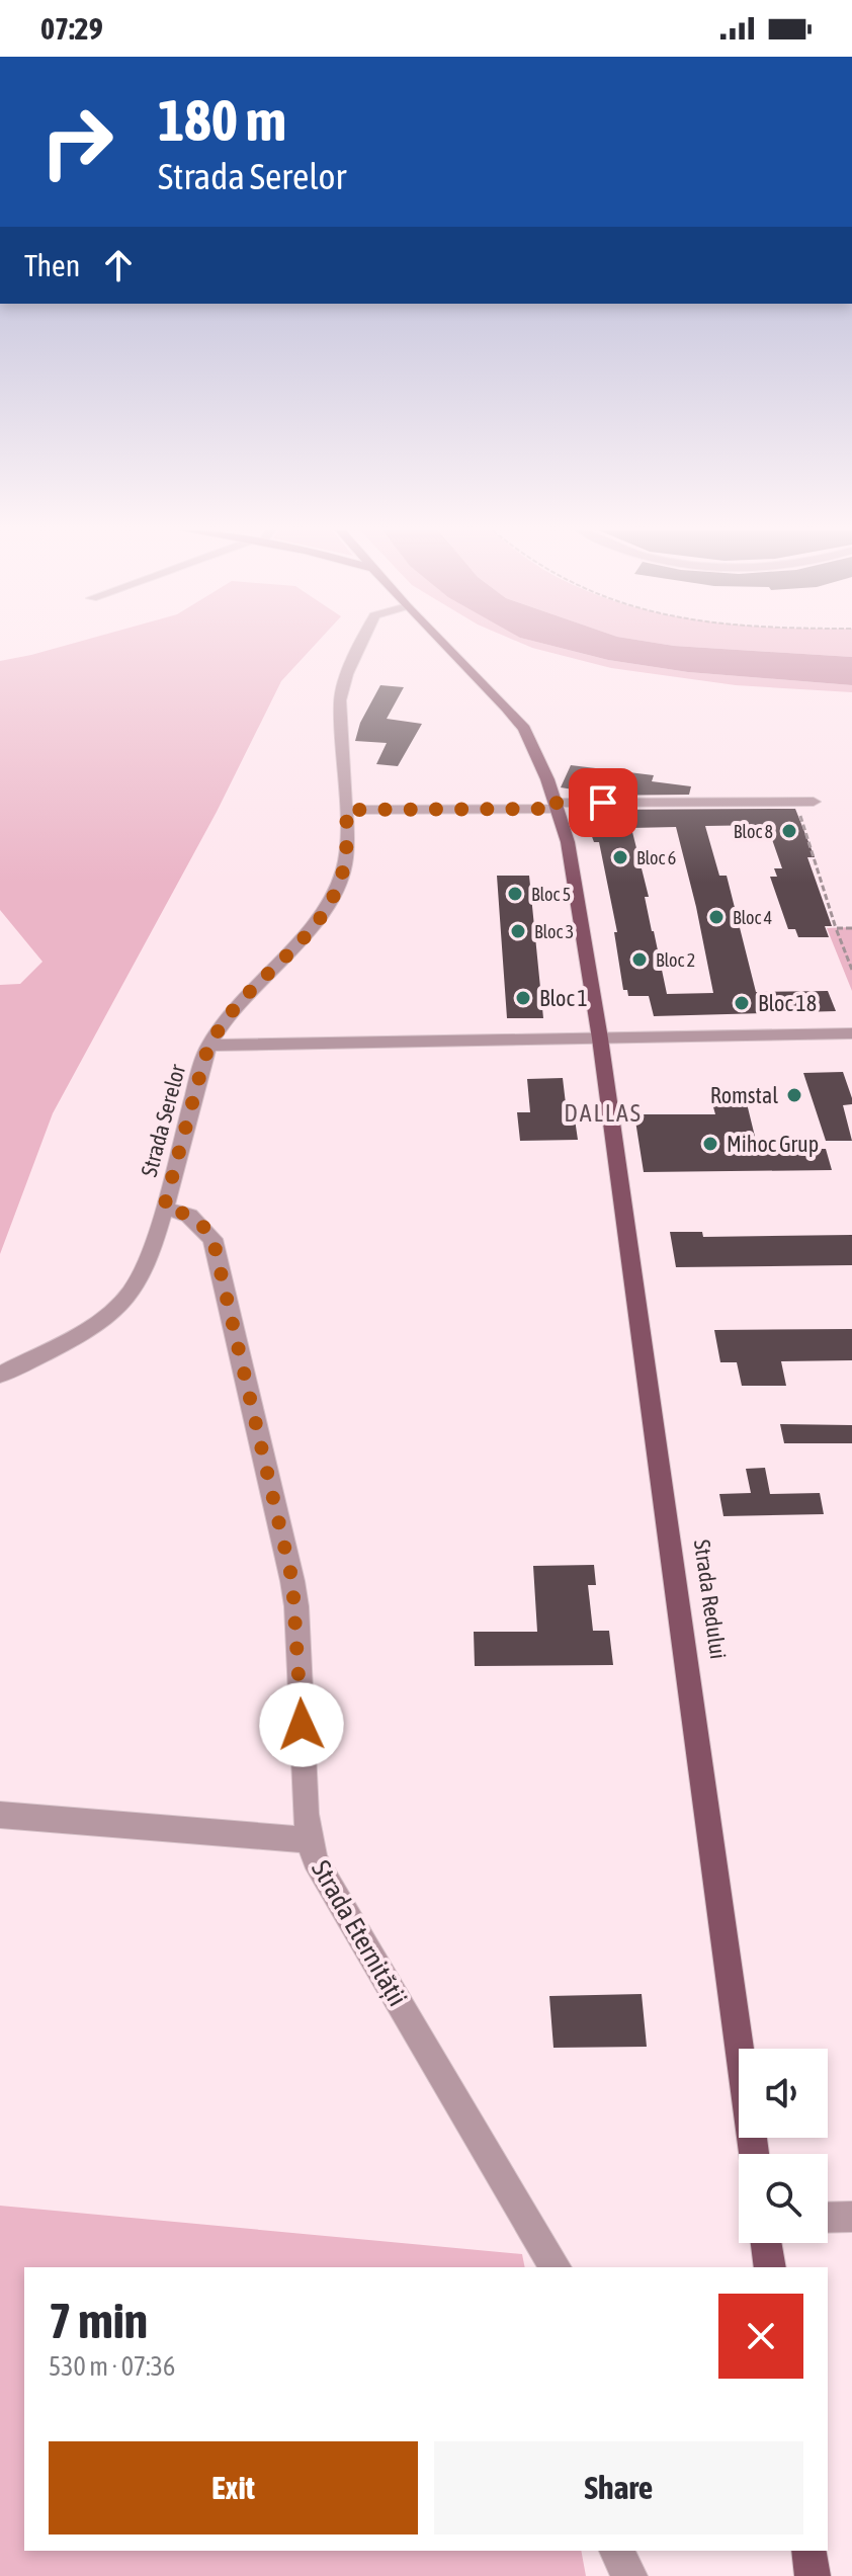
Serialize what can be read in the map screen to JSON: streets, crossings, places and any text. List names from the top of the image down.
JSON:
{
  "streets": {
    "main road": ["Strada Redului"],
    "street": ["Strada Serelor", "Strada Eternității"]
  },
  "crossings": [
    ["Strada Serelor", "Strada Redului"],
    ["Strada Serelor", "Strada Eternității"]
  ],
  "districts": ["DALLAS"],
  "places": [
    "Bloc 8",
    "Bloc 6",
    "Bloc 5",
    "Bloc 4",
    "Bloc 3",
    "Bloc 2",
    "Bloc 1",
    "Bloc 18",
    "Romstal",
    "Mihoc Grup"
  ],
  "page": {
    "status": "07:29",
    "turn": ["180 m", "Strada Serelor"],
    "then": "Then",
    "heading": ["7 min", "530 m · 07:36"],
    "buttons": ["Exit", "Share"]
  }
}
